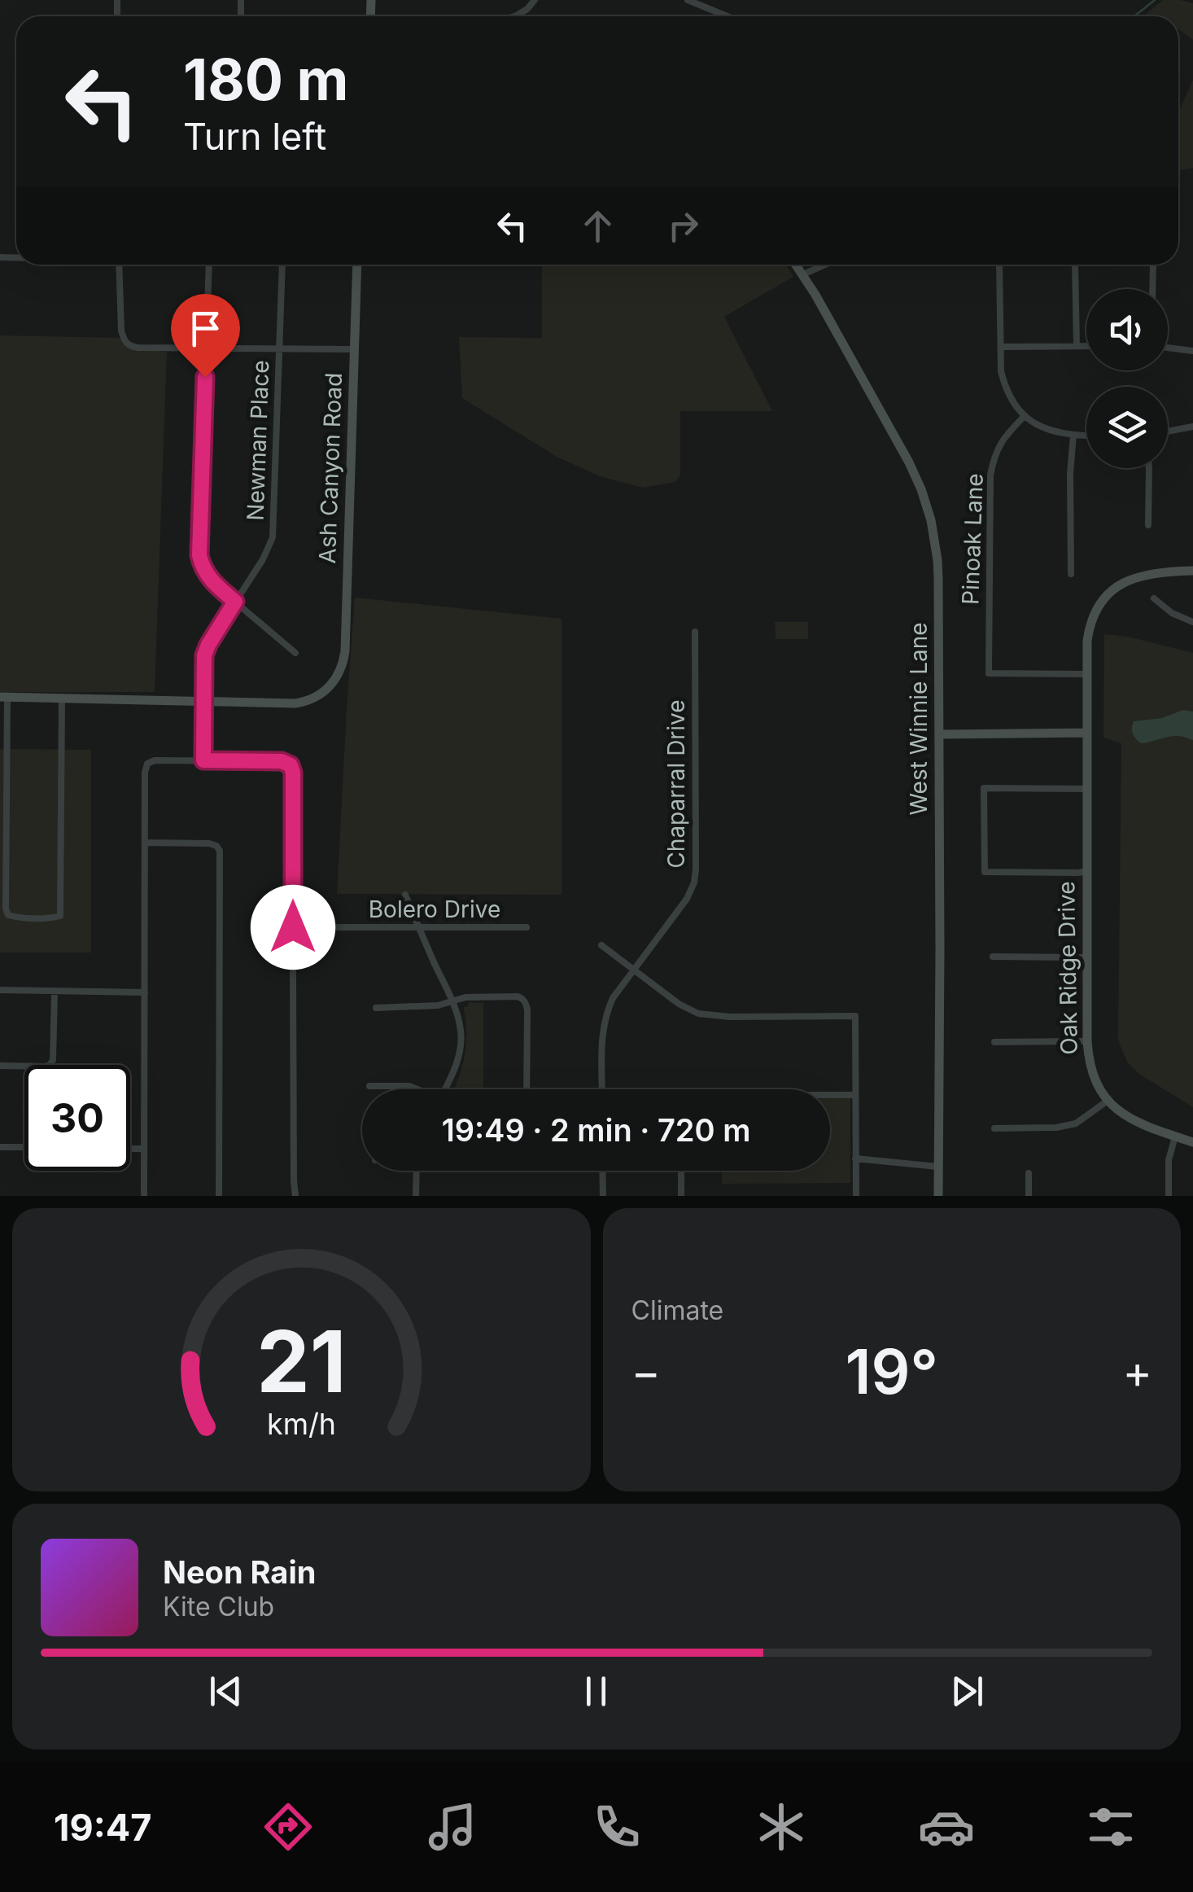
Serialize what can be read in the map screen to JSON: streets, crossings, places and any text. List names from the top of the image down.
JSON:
{
  "streets": {
    "street": [
      "Newman Place",
      "Ash Canyon Road",
      "Pinoak Lane",
      "West Winnie Lane",
      "Chaparral Drive",
      "Bolero Drive",
      "Oak Ridge Drive"
    ]
  },
  "crossings": [
    ["Newman Place", "Ash Canyon Road"],
    ["Pinoak Lane", "Oak Ridge Drive"]
  ],
  "page": {
    "turn": ["180 m", "Turn left"],
    "limit": "30",
    "trip": "19:49 · 2 min · 720 m",
    "tile": "Climate",
    "heat": ["−", "19°", "+"],
    "song": ["Neon Rain", "Kite Club"],
    "tabs": "19:47",
    "gauge": ["21", "km/h"]
  }
}
